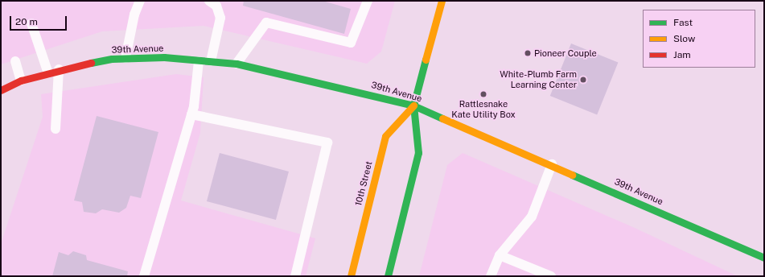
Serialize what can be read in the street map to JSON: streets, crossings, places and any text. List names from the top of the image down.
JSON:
{
  "streets": {
    "street": ["39th Avenue", "10th Street"]
  },
  "crossings": [
    ["39th Avenue", "10th Street"]
  ],
  "places": ["Pioneer Couple", "White-Plumb Farm Learning Center", "Rattlesnake Kate Utility Box"],
  "legend": ["Fast", "Slow", "Jam"],
  "scale_bar": "20 m"
}
